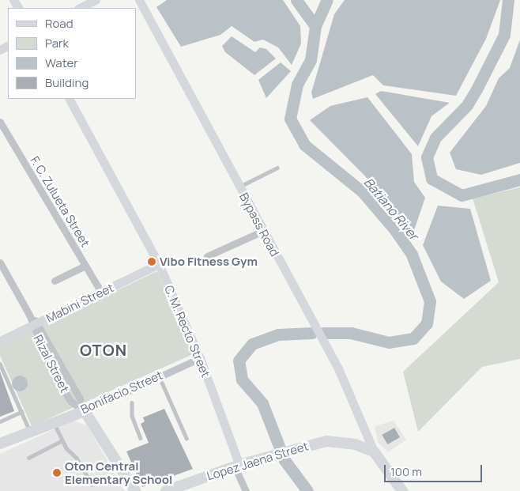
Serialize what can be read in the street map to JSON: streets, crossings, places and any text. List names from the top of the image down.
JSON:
{
  "streets": {
    "main road": ["Rizal Street", "Bonifacio Street", "Lopez Jaena Street"],
    "street": [
      "F. C. Zulueta Street",
      "Bypass Road",
      "Mabini Street",
      "C. M. Recto Street"
    ]
  },
  "crossings": [
    ["F. C. Zulueta Street", "Mabini Street"],
    ["Bypass Road", "Lopez Jaena Street"],
    ["Mabini Street", "C. M. Recto Street"],
    ["Mabini Street", "Rizal Street"],
    ["C. M. Recto Street", "Bonifacio Street"],
    ["C. M. Recto Street", "Lopez Jaena Street"],
    ["Rizal Street", "Bonifacio Street"]
  ],
  "districts": ["OTON"],
  "water": ["Batiano River"],
  "places": ["Vibo Fitness Gym", "Oton Central Elementary School"],
  "legend": [
    "Road",
    "Park",
    "Water",
    "Building"
  ],
  "scale_bar": "100 m"
}
